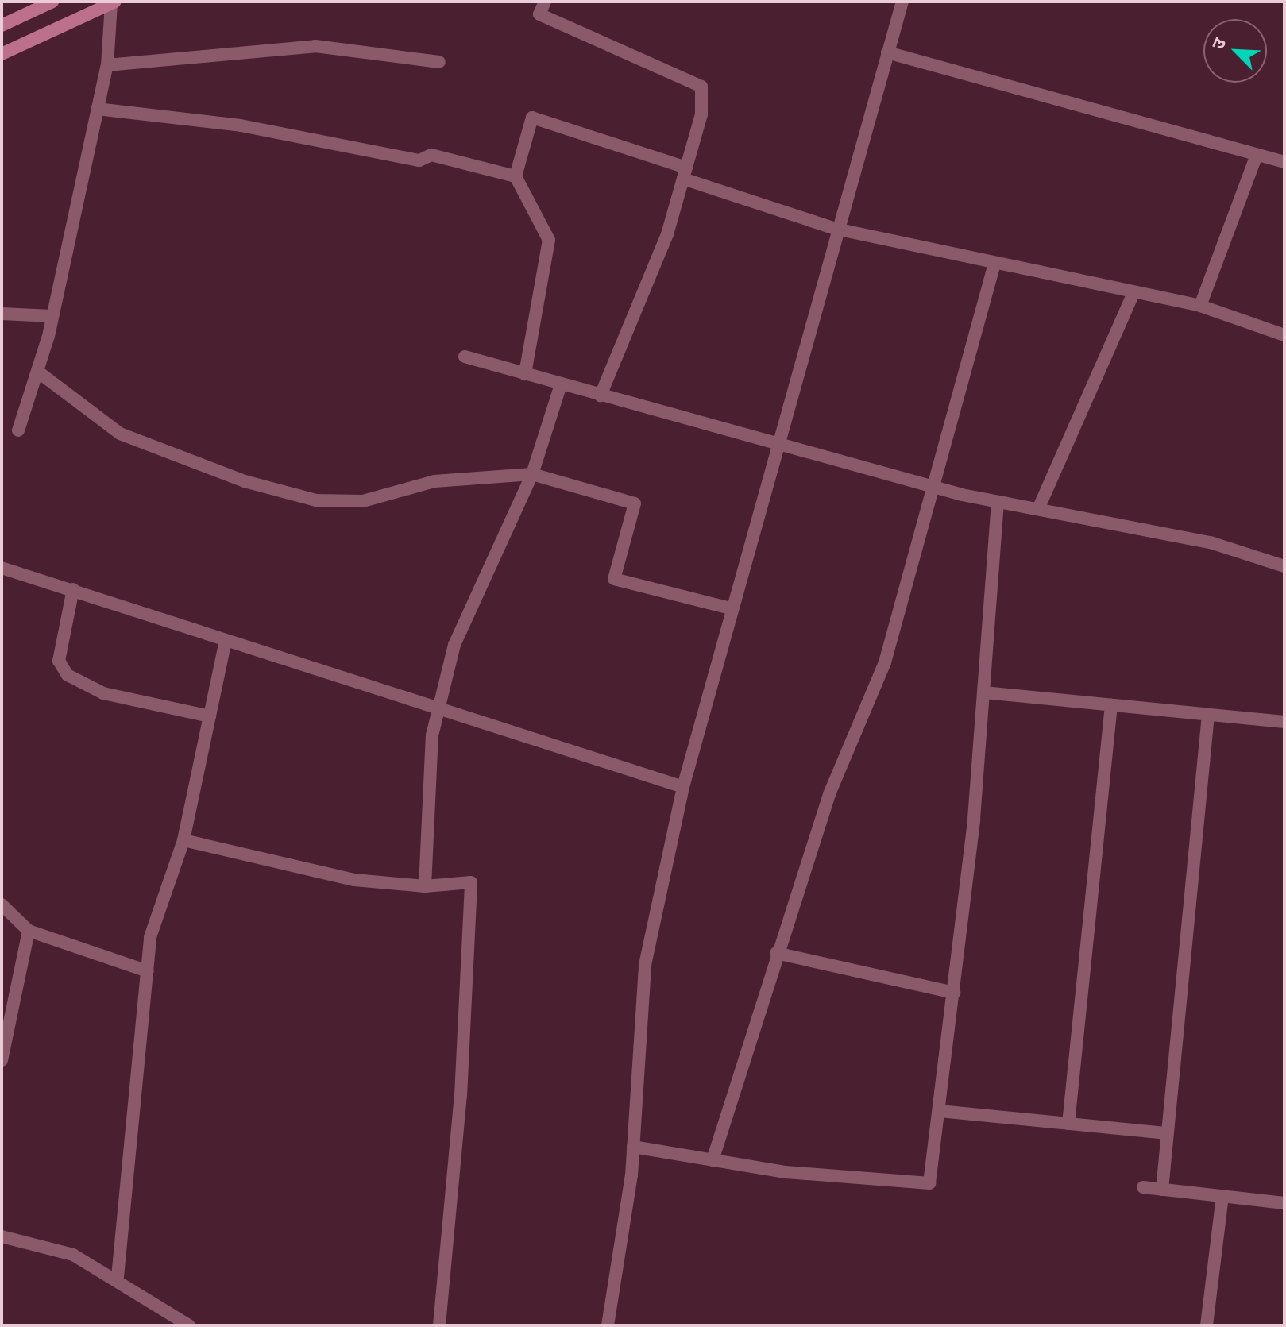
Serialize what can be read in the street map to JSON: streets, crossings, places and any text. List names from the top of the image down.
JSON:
{
  "north": "top left"
}
